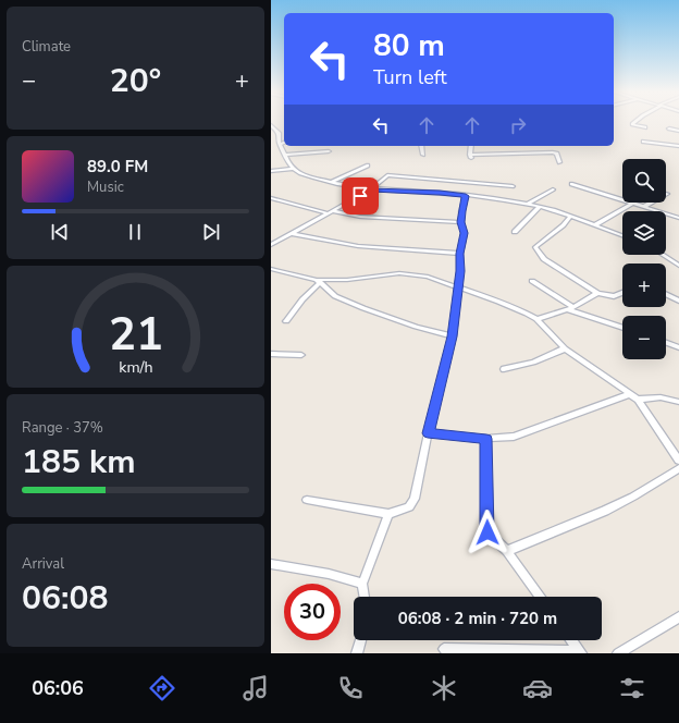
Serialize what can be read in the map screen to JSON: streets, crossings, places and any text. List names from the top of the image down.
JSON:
{
  "page": {
    "tile": [
      "Climate",
      ["Range · 37%", "185 km"],
      ["Arrival", "06:08"]
    ],
    "turn": ["80 m", "Turn left"],
    "heat": ["−", "20°", "+"],
    "song": ["89.0 FM", "Music"],
    "map_buttons": ["+", "−"],
    "limit": "30",
    "trip": "06:08 · 2 min · 720 m",
    "tabs": "06:06",
    "gauge": ["21", "km/h"]
  }
}
